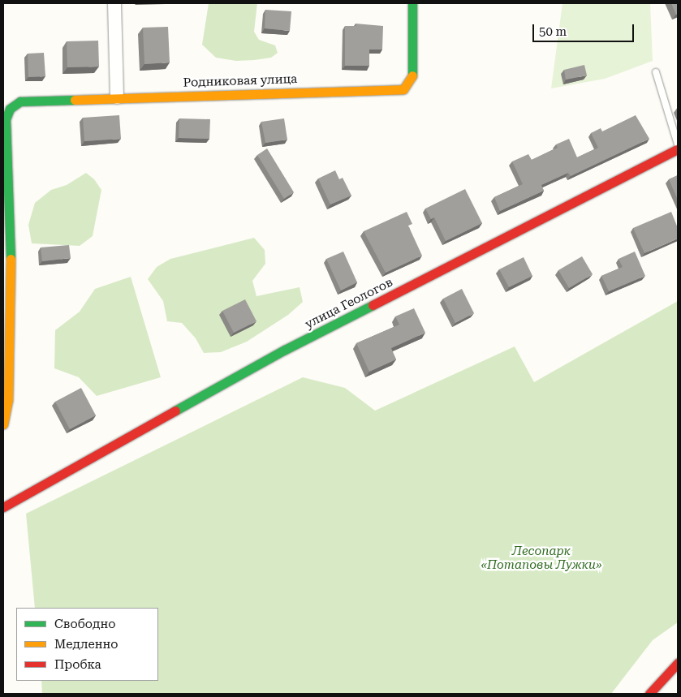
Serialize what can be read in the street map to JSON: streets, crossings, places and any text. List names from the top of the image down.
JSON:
{
  "streets": {
    "street": ["Родниковая улица", "улица Геологов"]
  },
  "parks": ["Лесопарк «Потаповы Лужки»"],
  "legend": ["Свободно", "Медленно", "Пробка"],
  "scale_bar": "50 m"
}
